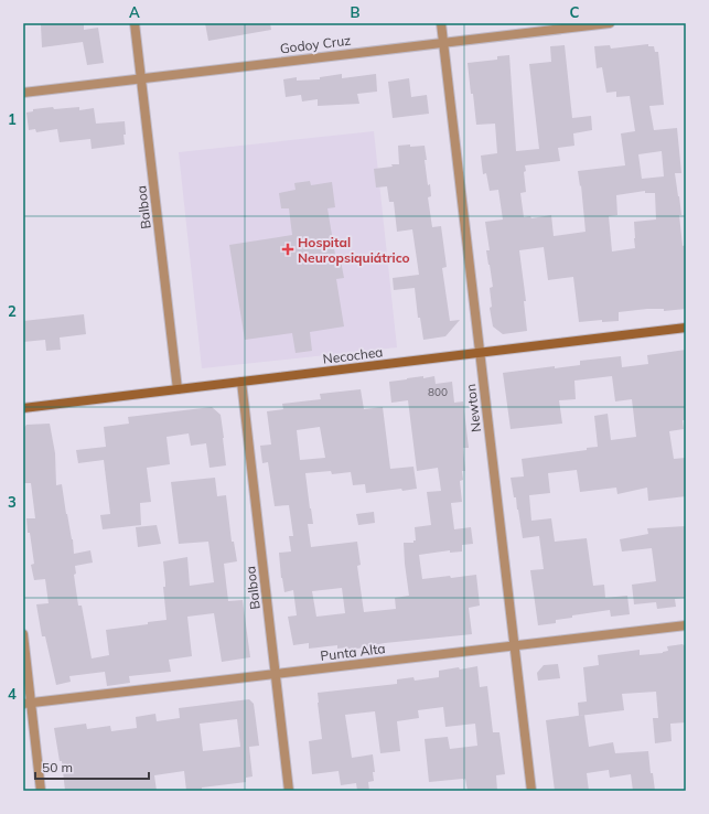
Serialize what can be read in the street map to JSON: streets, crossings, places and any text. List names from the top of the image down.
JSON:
{
  "streets": {
    "main road": ["Necochea"],
    "street": [
      "Godoy Cruz",
      "Balboa",
      "Newton",
      "Punta Alta"
    ]
  },
  "crossings": [
    ["Godoy Cruz", "Balboa"],
    ["Godoy Cruz", "Newton"],
    ["Balboa", "Necochea"],
    ["Balboa", "Punta Alta"],
    ["Necochea", "Newton"],
    ["Newton", "Punta Alta"]
  ],
  "places": {
    "health": ["Hospital Neuropsiquiátrico"]
  },
  "house_numbers": ["800"],
  "scale_bar": "50 m",
  "grid": {
    "columns": ["A", "B", "C"],
    "rows": [
      "1",
      "2",
      "3",
      "4"
    ]
  }
}
